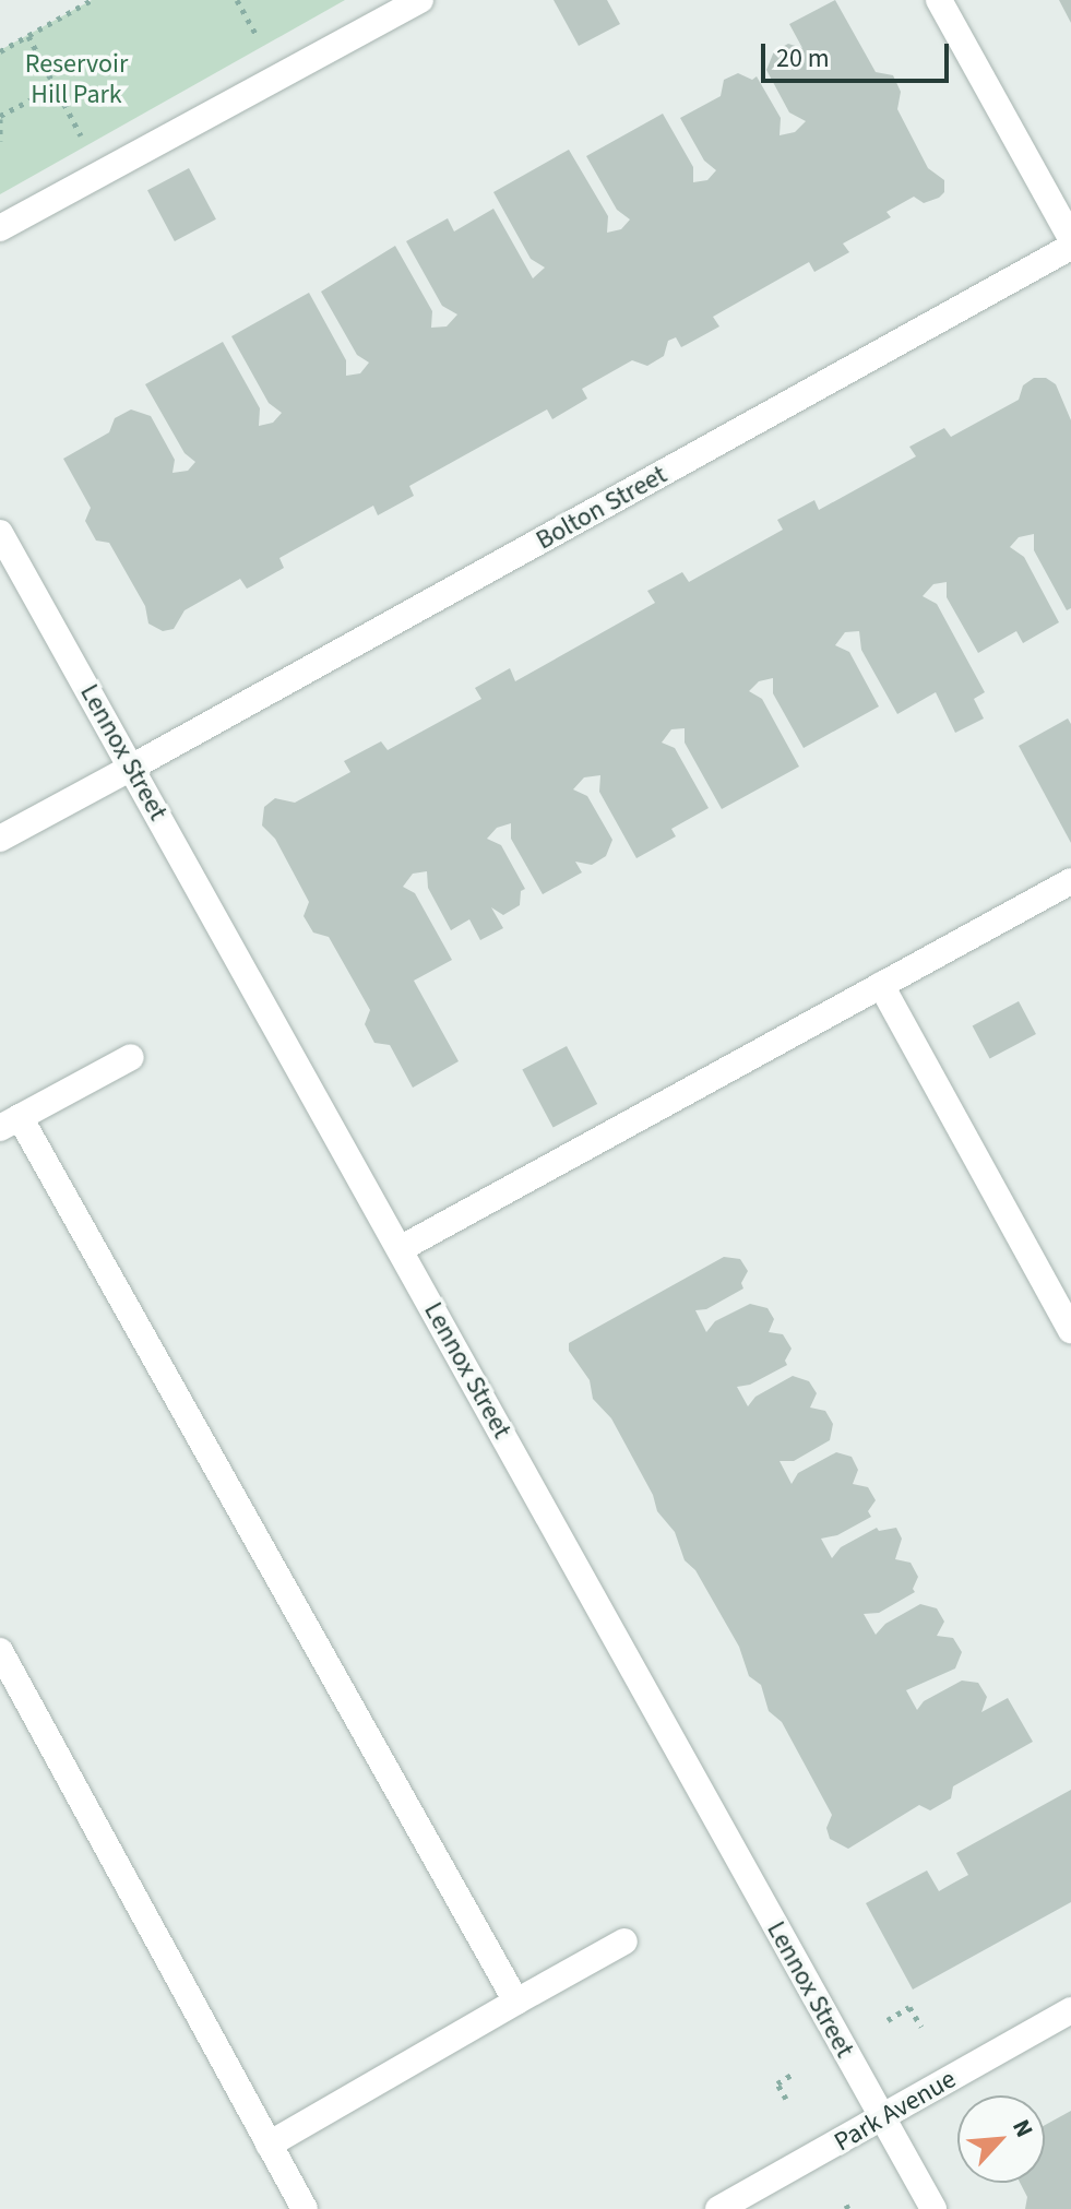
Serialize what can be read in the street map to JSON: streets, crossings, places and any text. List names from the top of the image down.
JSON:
{
  "streets": {
    "street": ["Bolton Street", "Lennox Street", "Park Avenue"]
  },
  "crossings": [
    ["Bolton Street", "Lennox Street"],
    ["Lennox Street", "Park Avenue"]
  ],
  "parks": ["Reservoir Hill Park"],
  "scale_bar": "20 m",
  "north": "top right"
}
